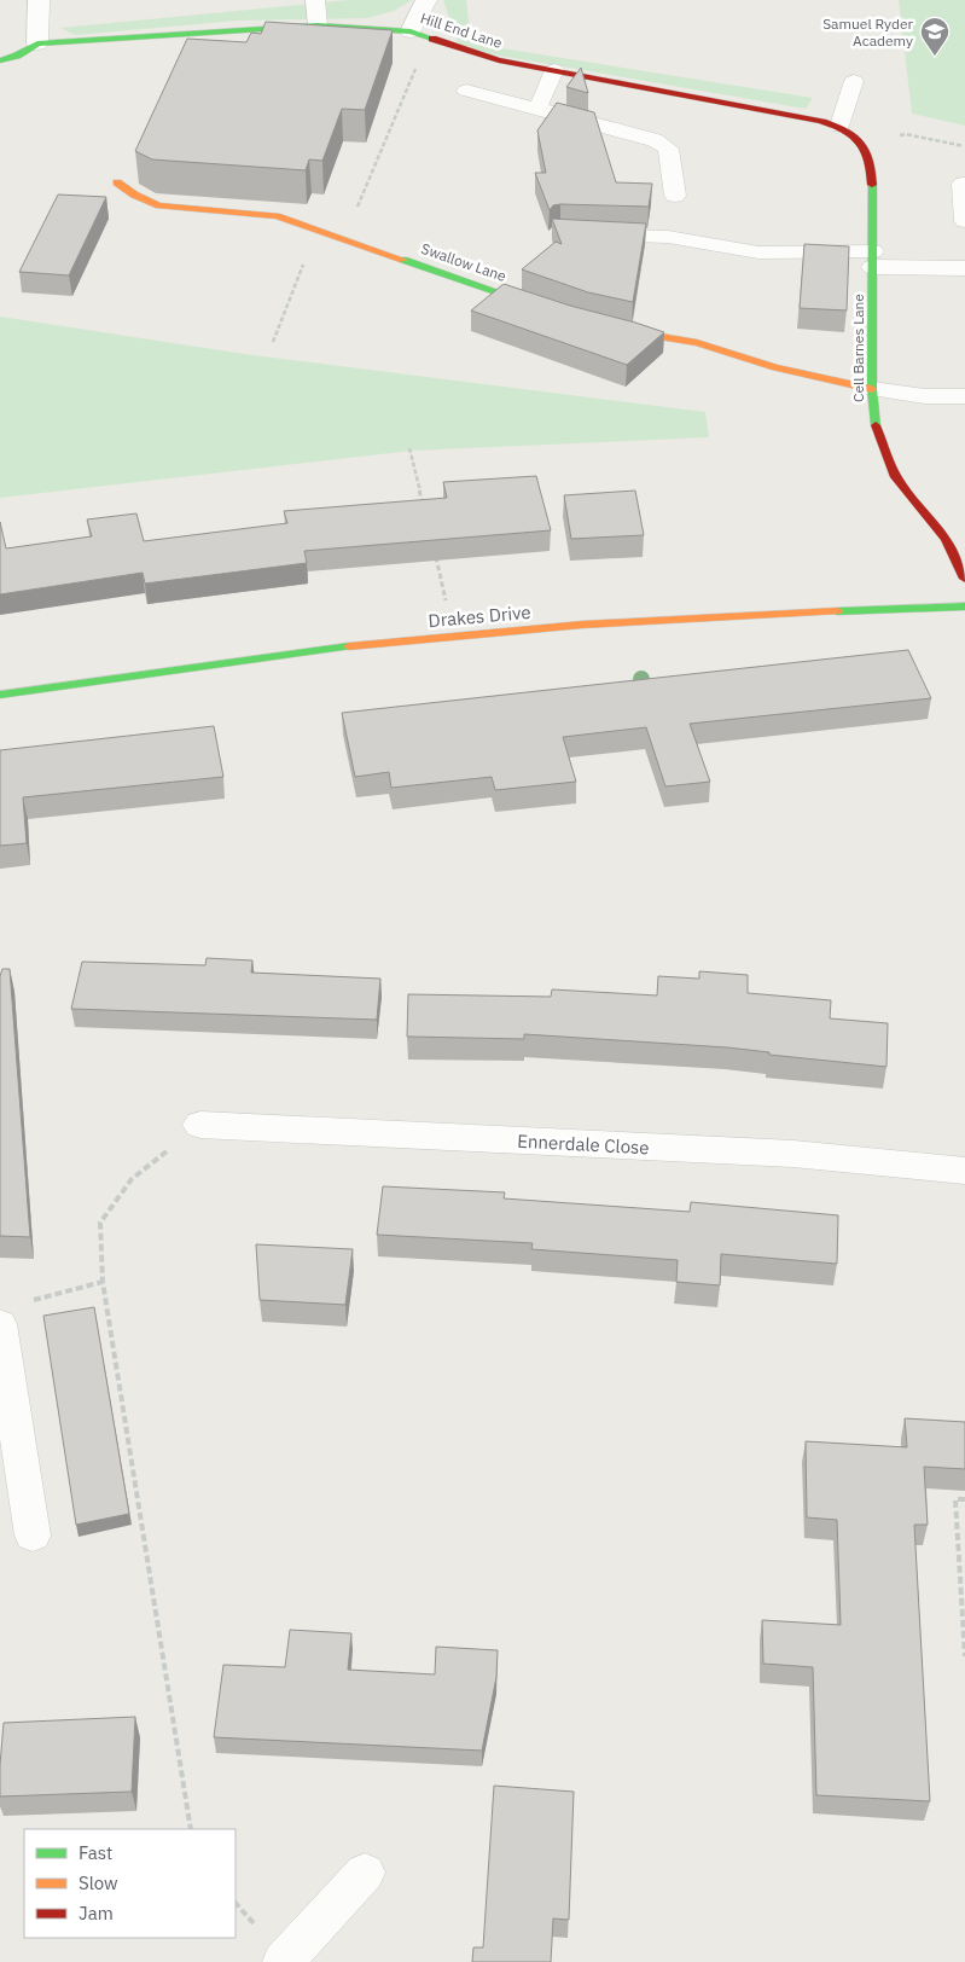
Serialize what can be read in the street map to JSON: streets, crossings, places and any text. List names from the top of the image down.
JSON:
{
  "streets": {
    "street": [
      "Hill End Lane",
      "Swallow Lane",
      "Cell Barnes Lane",
      "Drakes Drive",
      "Ennerdale Close"
    ]
  },
  "places": {
    "school or university": ["Samuel Ryder Academy"]
  },
  "legend": ["Fast", "Slow", "Jam"]
}
